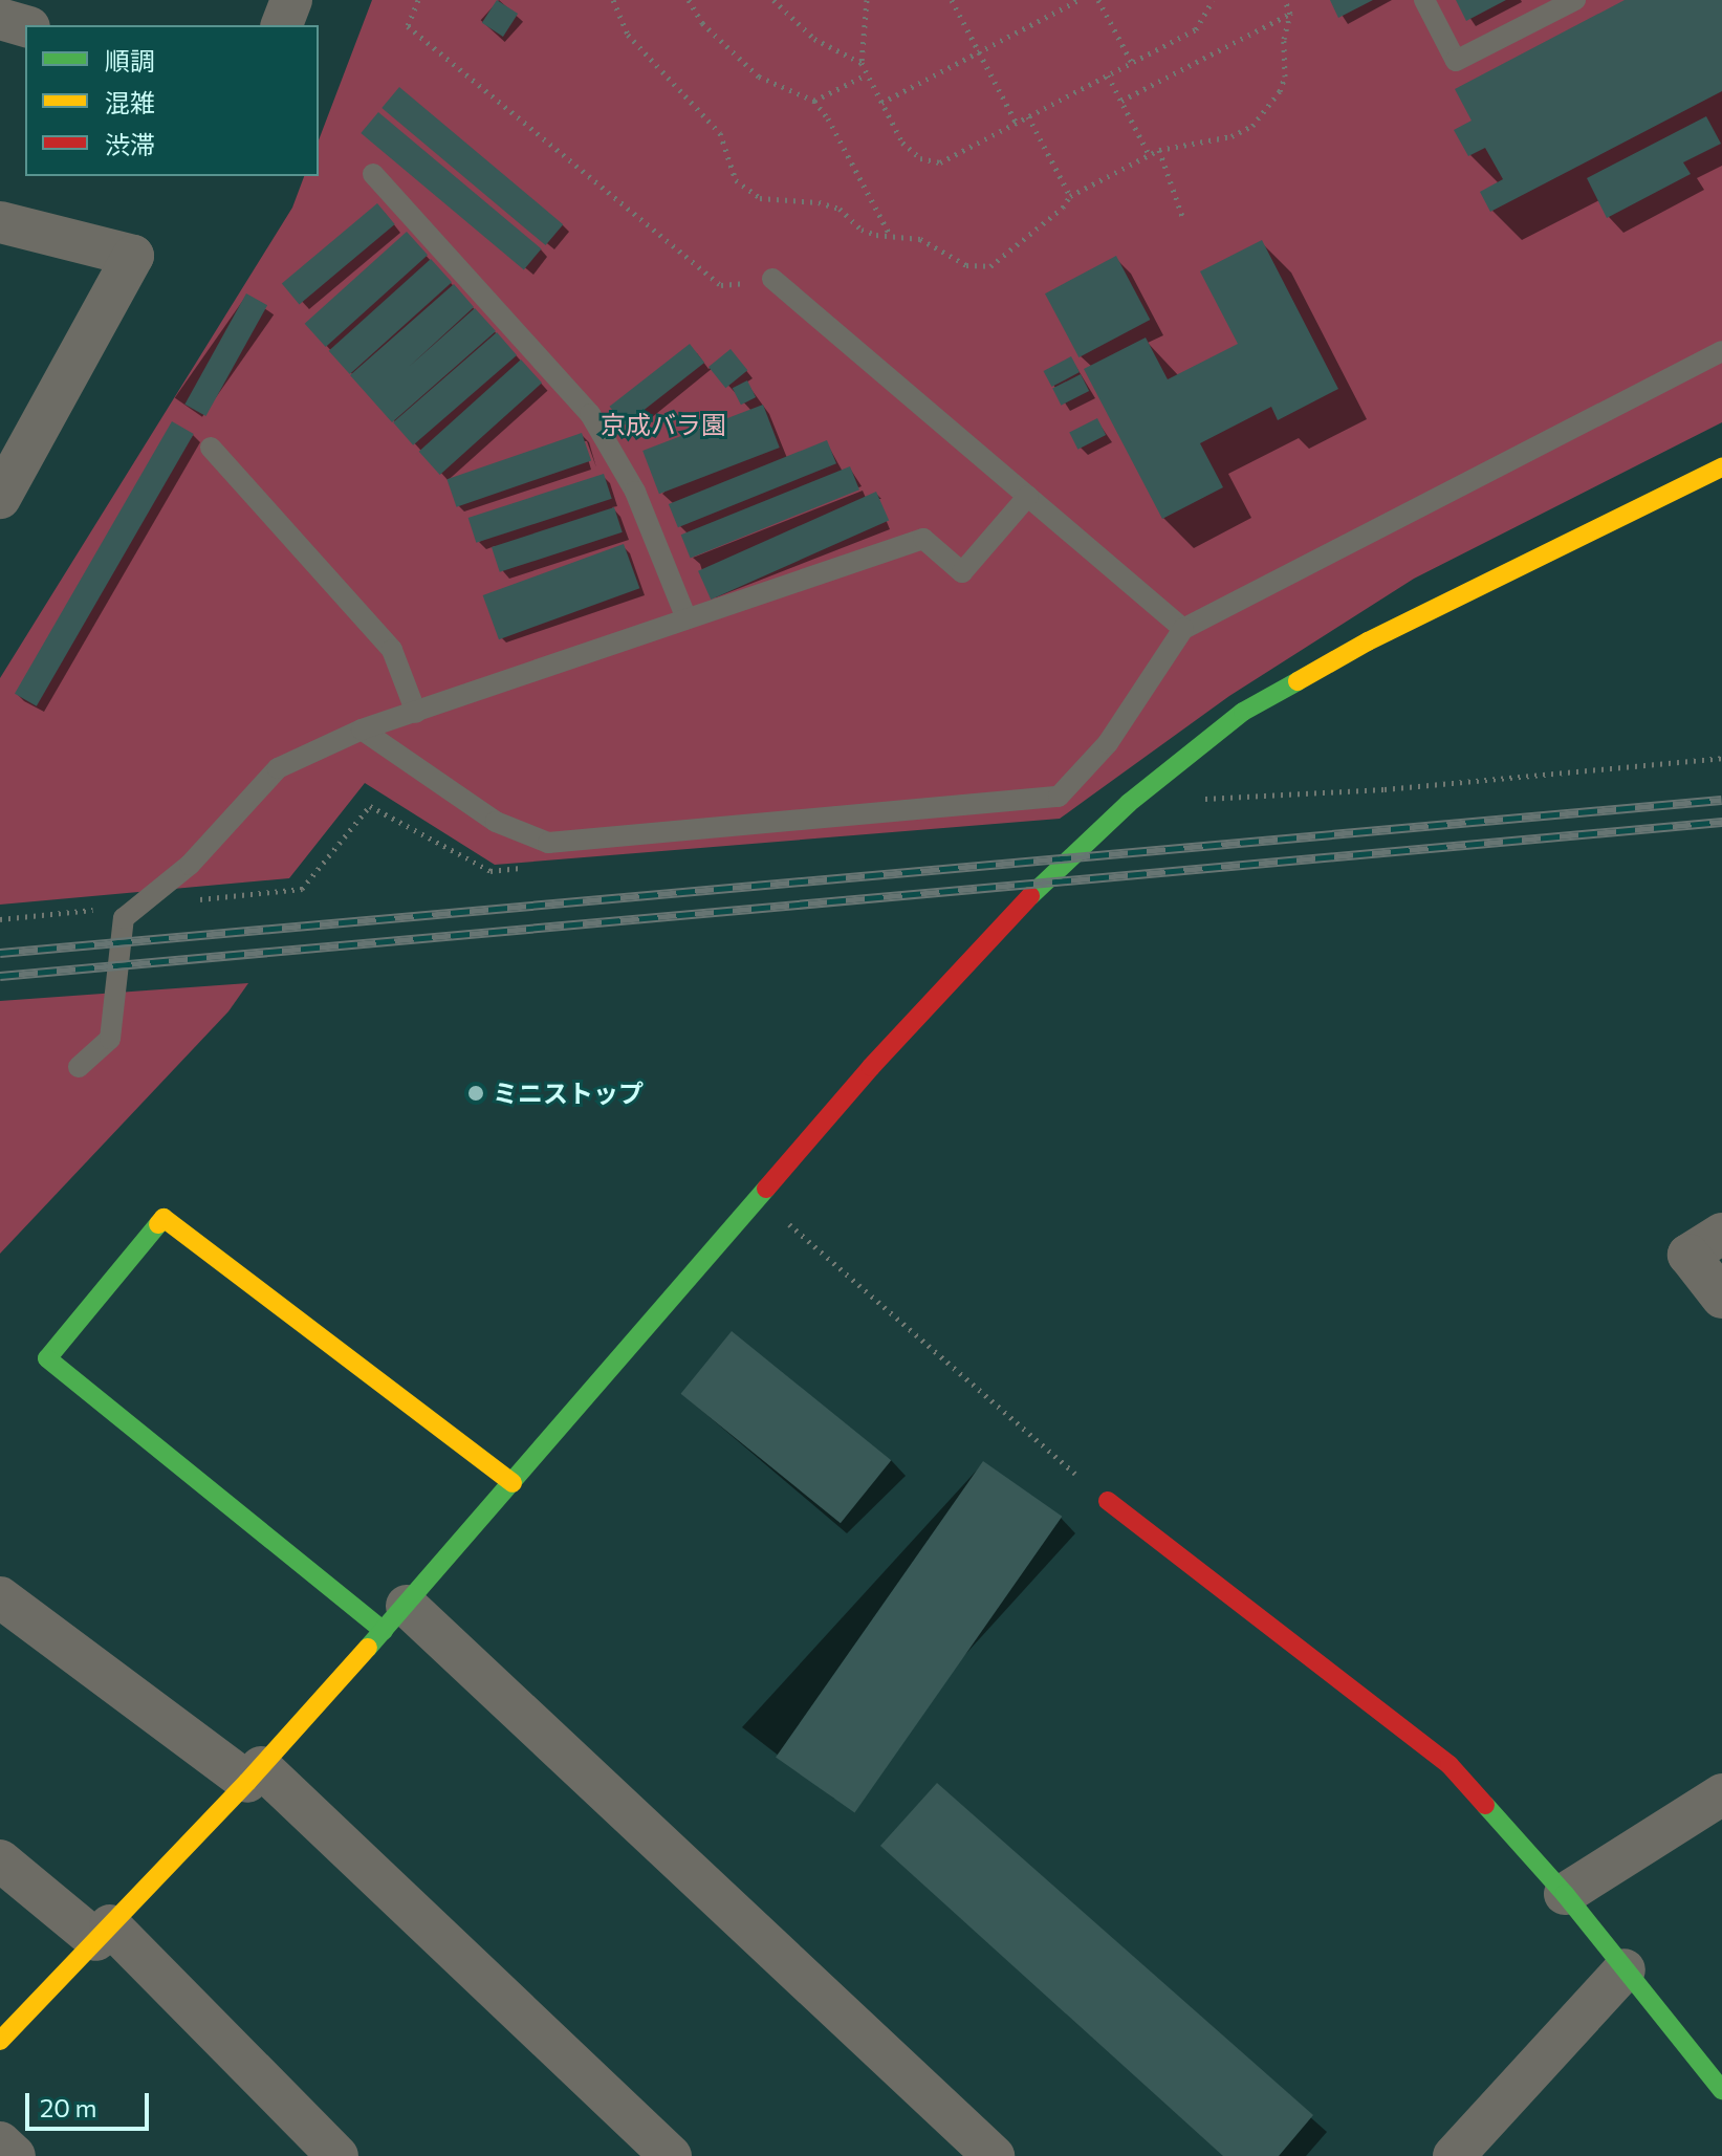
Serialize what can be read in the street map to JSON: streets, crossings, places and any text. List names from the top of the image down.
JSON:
{
  "parks": ["京成バラ園"],
  "places": ["ミニストップ"],
  "legend": ["順調", "混雑", "渋滞"],
  "scale_bar": "20 m"
}
